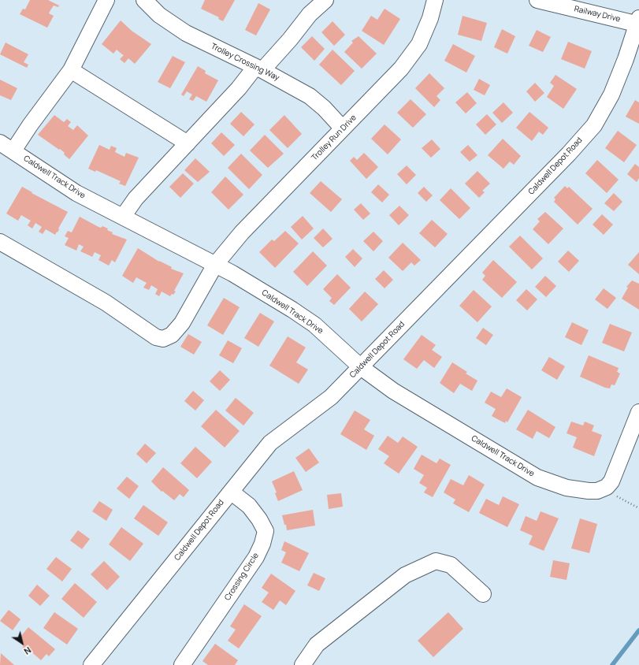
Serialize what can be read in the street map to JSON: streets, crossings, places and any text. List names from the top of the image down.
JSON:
{
  "streets": {
    "street": [
      "Railway Drive",
      "Trolley Crossing Way",
      "Trolley Run Drive",
      "Caldwell Depot Road",
      "Caldwell Track Drive",
      "Crossing Circle"
    ]
  },
  "crossings": [
    ["Railway Drive", "Caldwell Depot Road"],
    ["Trolley Crossing Way", "Trolley Run Drive"],
    ["Trolley Run Drive", "Caldwell Track Drive"],
    ["Caldwell Depot Road", "Caldwell Track Drive"],
    ["Caldwell Depot Road", "Crossing Circle"]
  ],
  "north": "bottom right"
}
